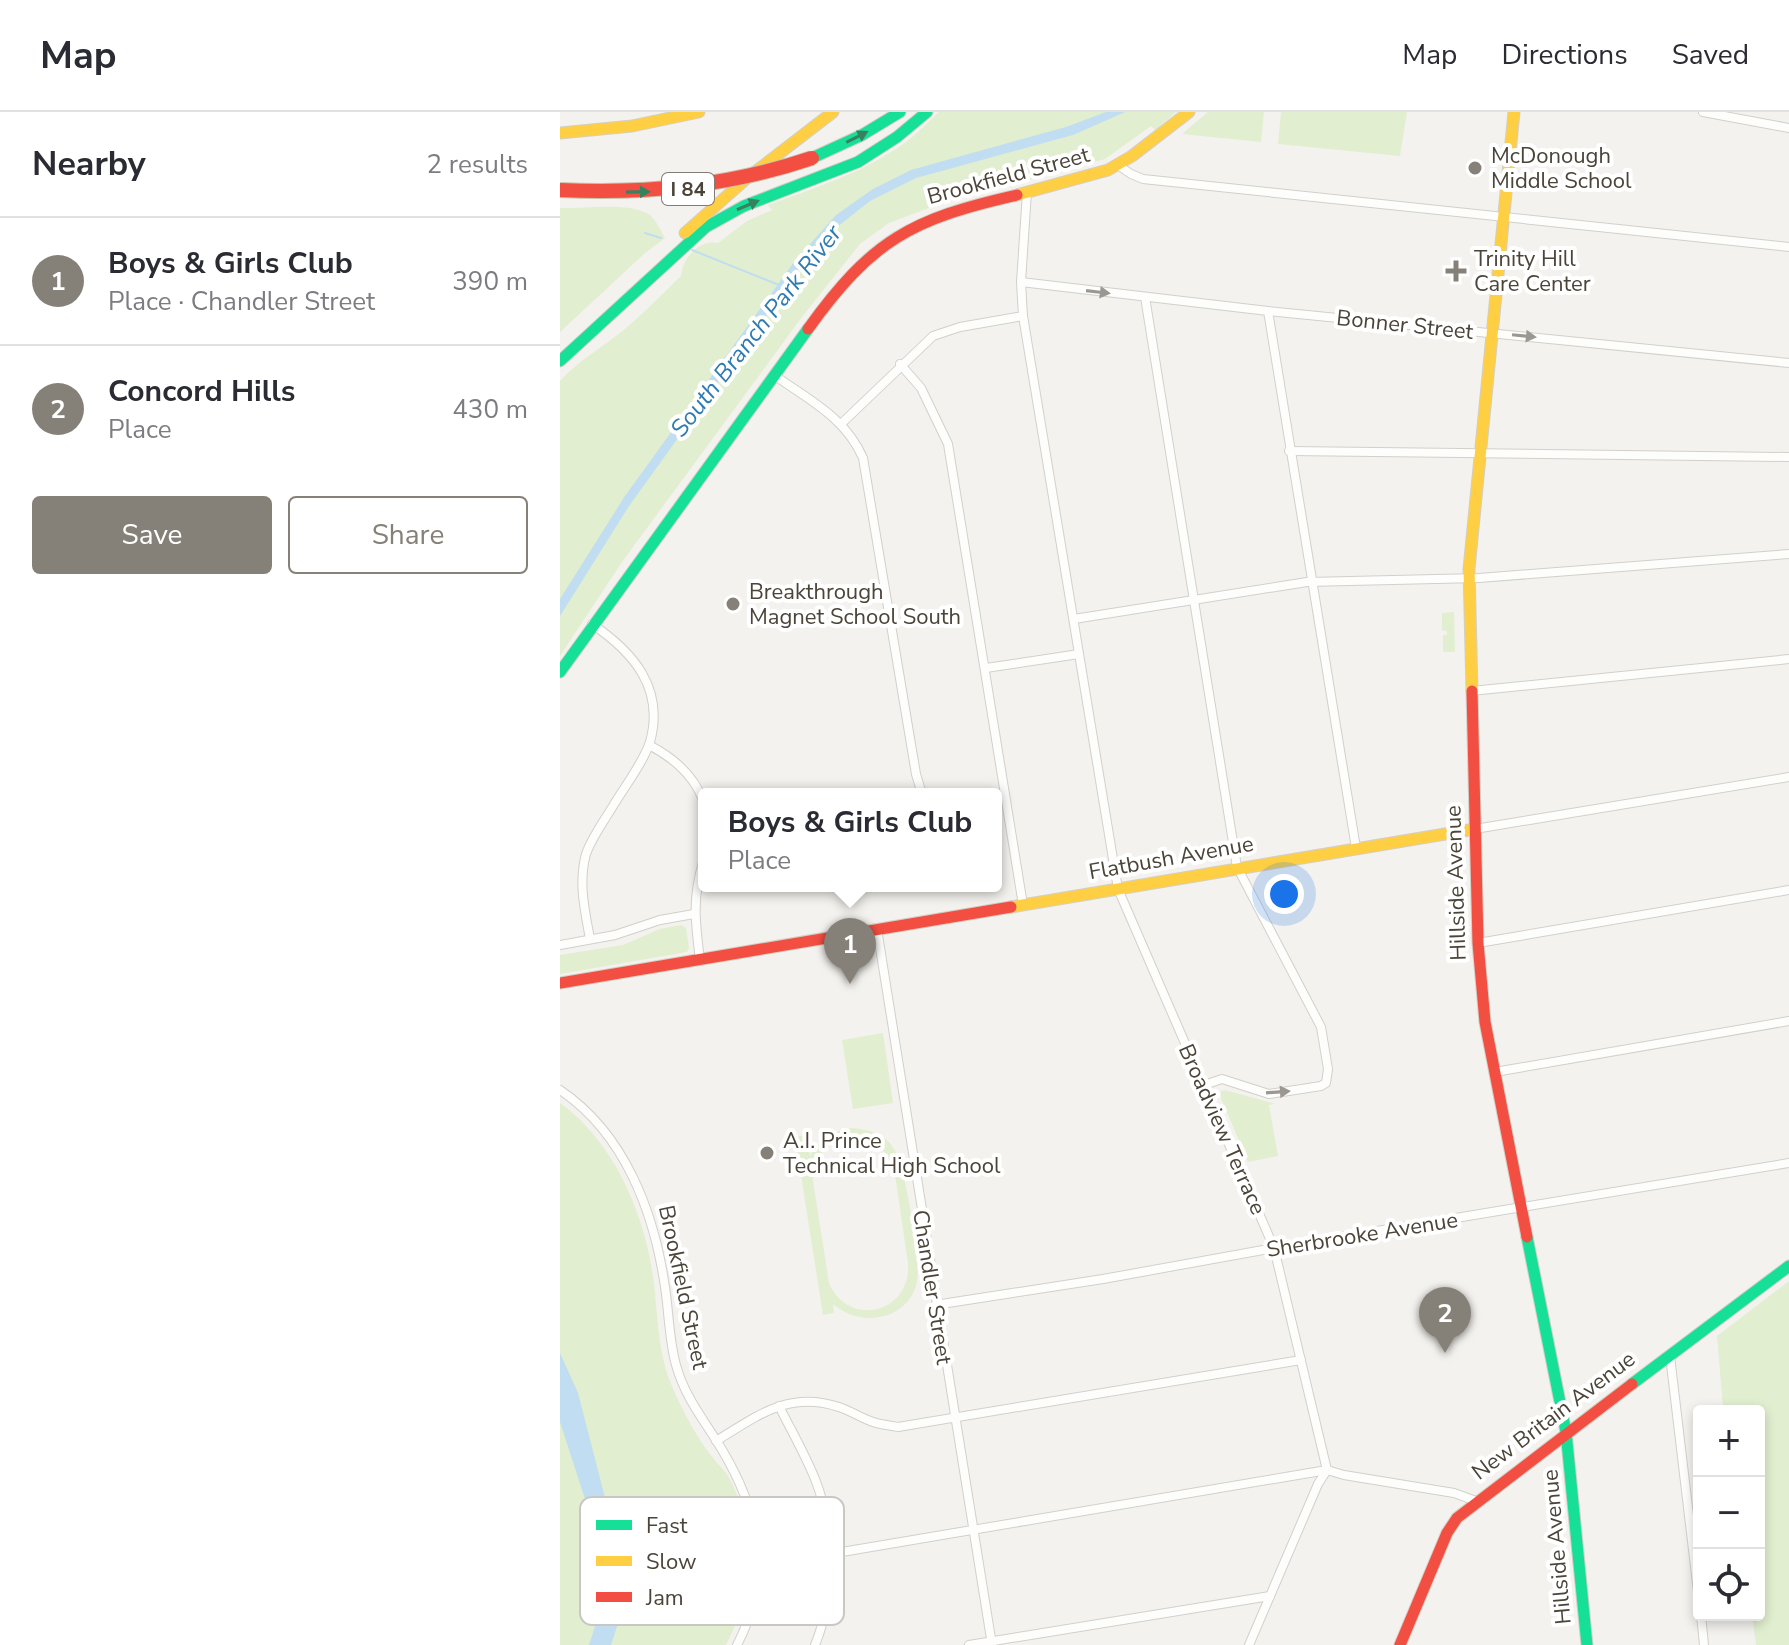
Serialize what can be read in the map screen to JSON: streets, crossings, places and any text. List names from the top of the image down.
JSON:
{
  "streets": {
    "main road": [
      "Brookfield Street",
      "I 84",
      "Flatbush Avenue",
      "Hillside Avenue",
      "New Britain Avenue"
    ],
    "street": [
      "Bonner Street",
      "Broadview Terrace",
      "Sherbrooke Avenue",
      "Chandler Street"
    ]
  },
  "crossings": [
    ["Brookfield Street", "Broadview Terrace"],
    ["Bonner Street", "Hillside Avenue"],
    ["Bonner Street", "Broadview Terrace"],
    ["Flatbush Avenue", "Hillside Avenue"],
    ["Flatbush Avenue", "Broadview Terrace"],
    ["Flatbush Avenue", "Chandler Street"],
    ["Hillside Avenue", "Sherbrooke Avenue"],
    ["Hillside Avenue", "New Britain Avenue"],
    ["Broadview Terrace", "Sherbrooke Avenue"],
    ["Sherbrooke Avenue", "Chandler Street"]
  ],
  "one_way": ["Bonner Street"],
  "water": ["South Branch Park River"],
  "places": {
    "other": ["McDonough Middle School", "Breakthrough Magnet School South", "A.I. Prince Technical High School"],
    "health": ["Trinity Hill Care Center"]
  },
  "legend": ["Fast", "Slow", "Jam"],
  "page": {
    "header": "Map",
    "nav": ["Map", "Directions", "Saved"],
    "heading": ["Nearby", "2 results"],
    "list": [
      {
        "mark": "1",
        "name": "Boys & Girls Club",
        "note": "Place · Chandler Street",
        "value": "390 m"
      },
      {
        "mark": "2",
        "name": "Concord Hills",
        "note": "Place",
        "value": "430 m"
      }
    ],
    "buttons": ["Save", "Share"],
    "popup": ["Boys & Girls Club", "Place"],
    "pins": ["1", "2"],
    "map_buttons": ["+", "−"]
  }
}
